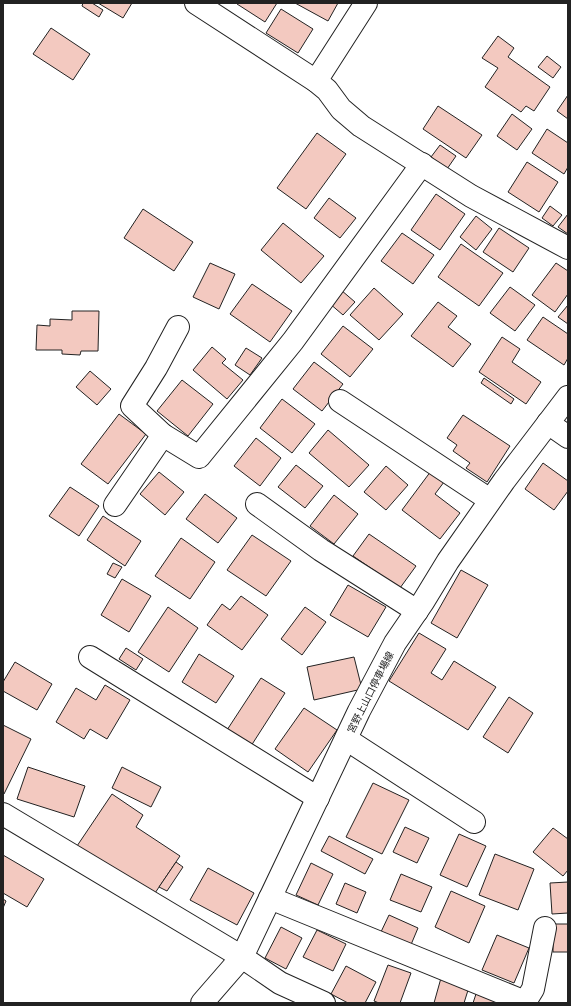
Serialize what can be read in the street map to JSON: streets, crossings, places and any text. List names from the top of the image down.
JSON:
{
  "streets": {
    "street": ["宮野上山口停車場線"]
  }
}
